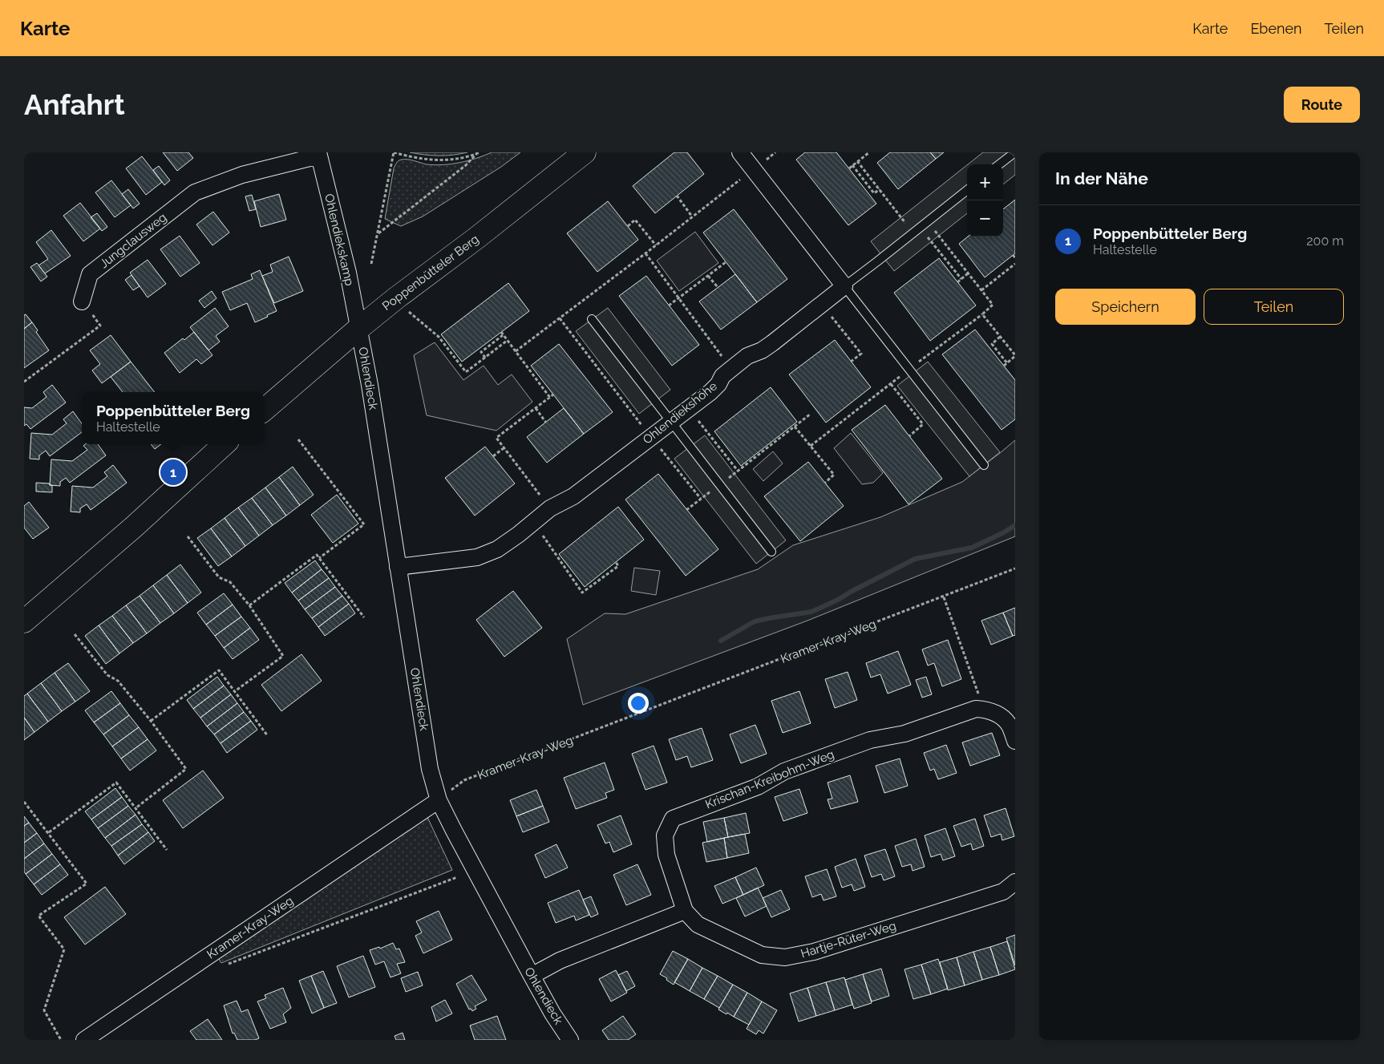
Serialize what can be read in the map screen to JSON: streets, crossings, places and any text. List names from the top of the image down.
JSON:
{
  "streets": {
    "main road": ["Poppenbütteler Berg"],
    "street": [
      "Ohlendiekskamp",
      "Jungclausweg",
      "Ohlendieck",
      "Ohlendiekshöhe",
      "Kramer-Kray-Weg",
      "Krischan-Kreibohm-Weg",
      "Hartje-Rüter-Weg"
    ]
  },
  "crossings": [
    ["Ohlendiekskamp", "Jungclausweg"],
    ["Ohlendiekskamp", "Poppenbütteler Berg"],
    ["Ohlendiekskamp", "Ohlendieck"],
    ["Poppenbütteler Berg", "Ohlendieck"],
    ["Ohlendieck", "Ohlendiekshöhe"],
    ["Ohlendieck", "Kramer-Kray-Weg"],
    ["Krischan-Kreibohm-Weg", "Hartje-Rüter-Weg"]
  ],
  "page": {
    "header": "Karte",
    "nav": ["Karte", "Ebenen", "Teilen"],
    "buttons": [
      "Route",
      ["Speichern", "Teilen"]
    ],
    "title": "Anfahrt",
    "heading": "In der Nähe",
    "map_buttons": ["+", "−"],
    "list": [
      {
        "mark": "1",
        "name": "Poppenbütteler Berg",
        "note": "Haltestelle",
        "value": "200 m"
      }
    ],
    "popup": ["Poppenbütteler Berg", "Haltestelle"],
    "pins": "1"
  }
}
